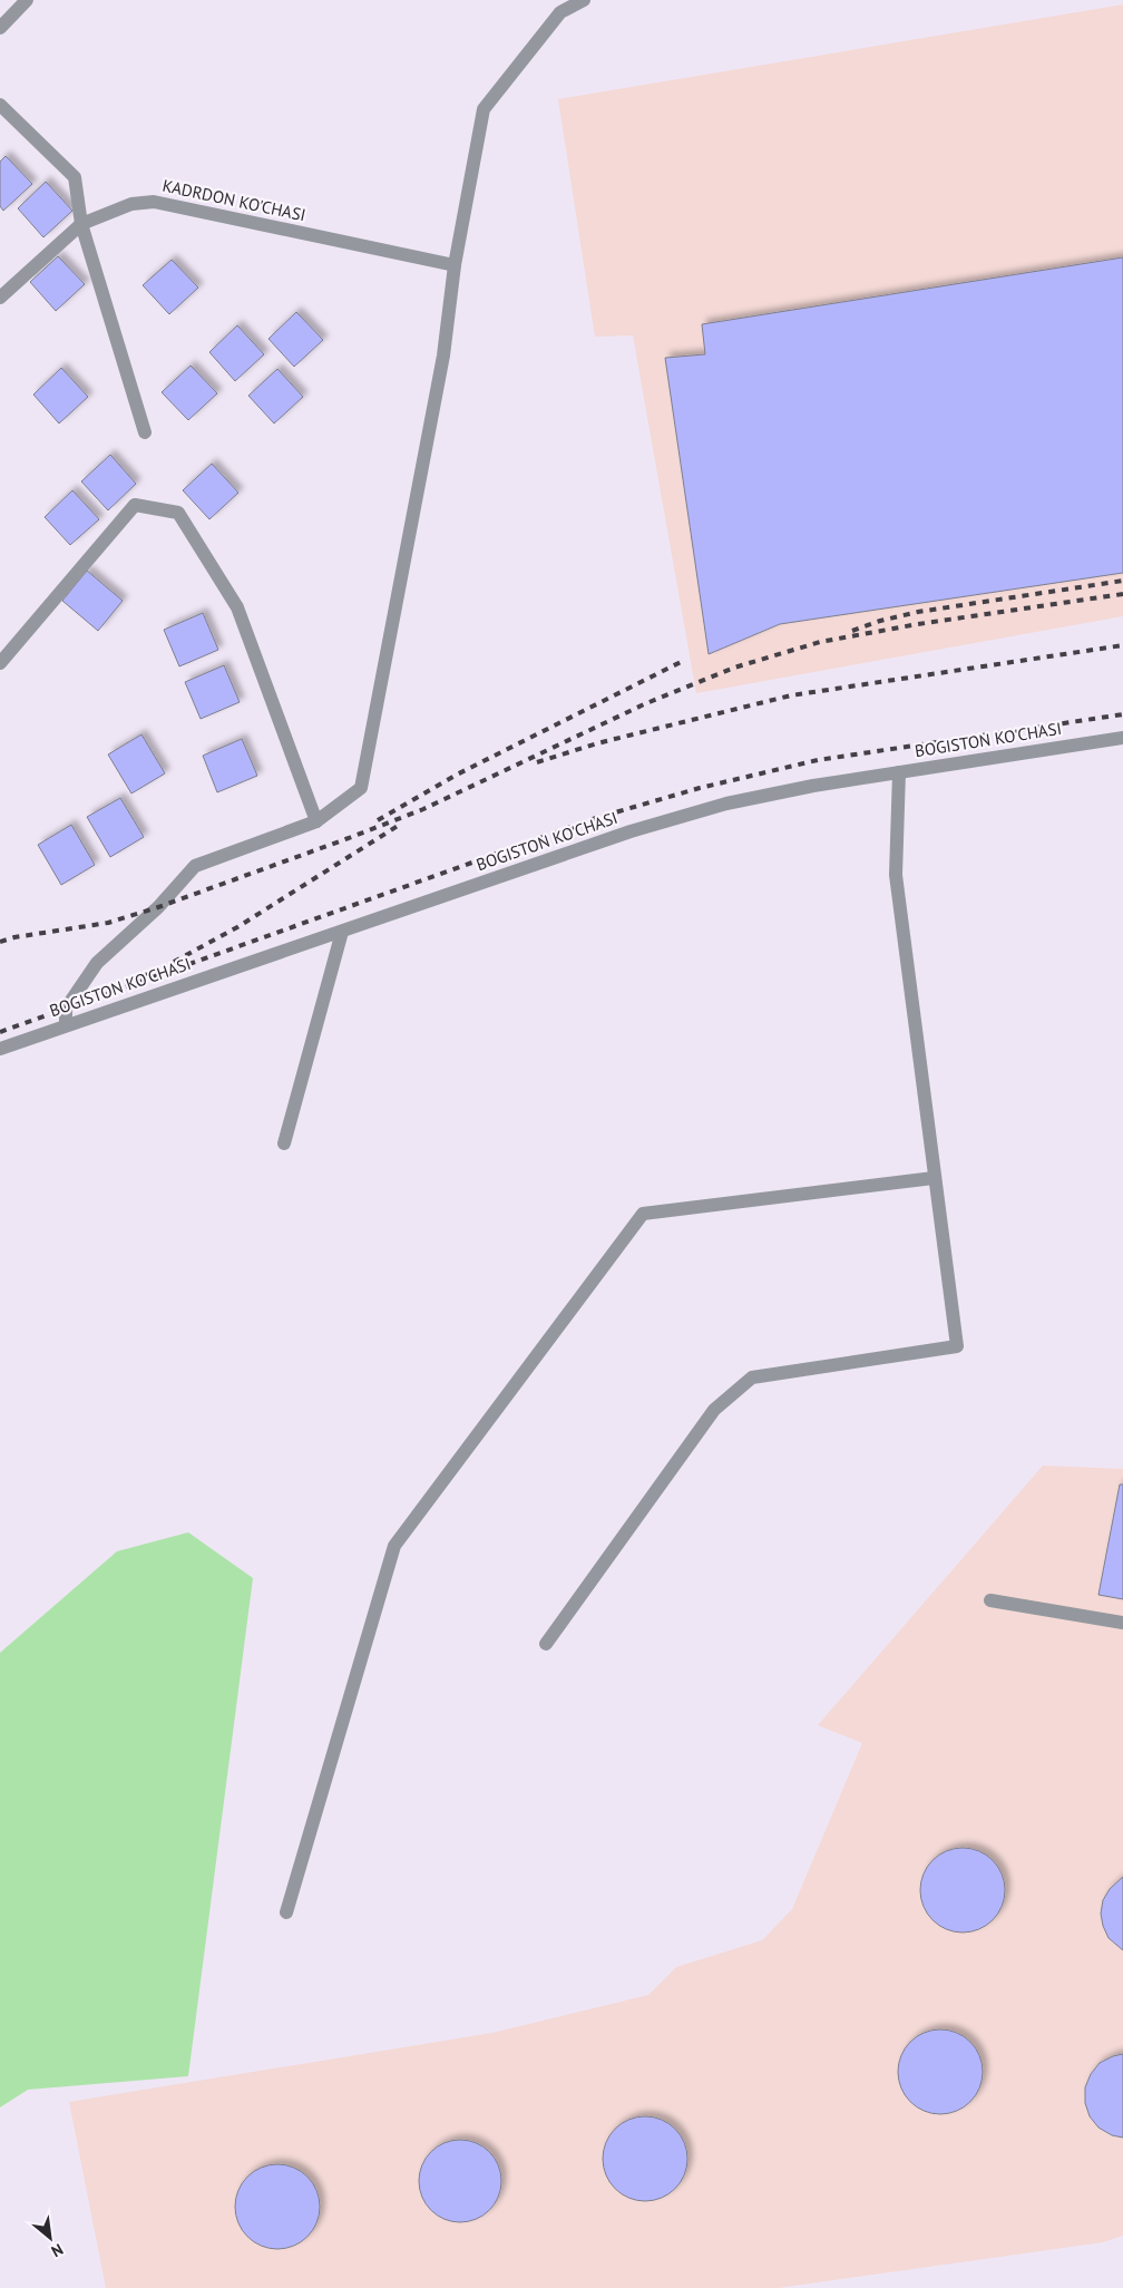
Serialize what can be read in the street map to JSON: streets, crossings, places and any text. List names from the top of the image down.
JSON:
{
  "streets": {
    "street": ["KADRDON KO'CHASI", "BOGISTON KO'CHASI"]
  },
  "north": "bottom right"
}
